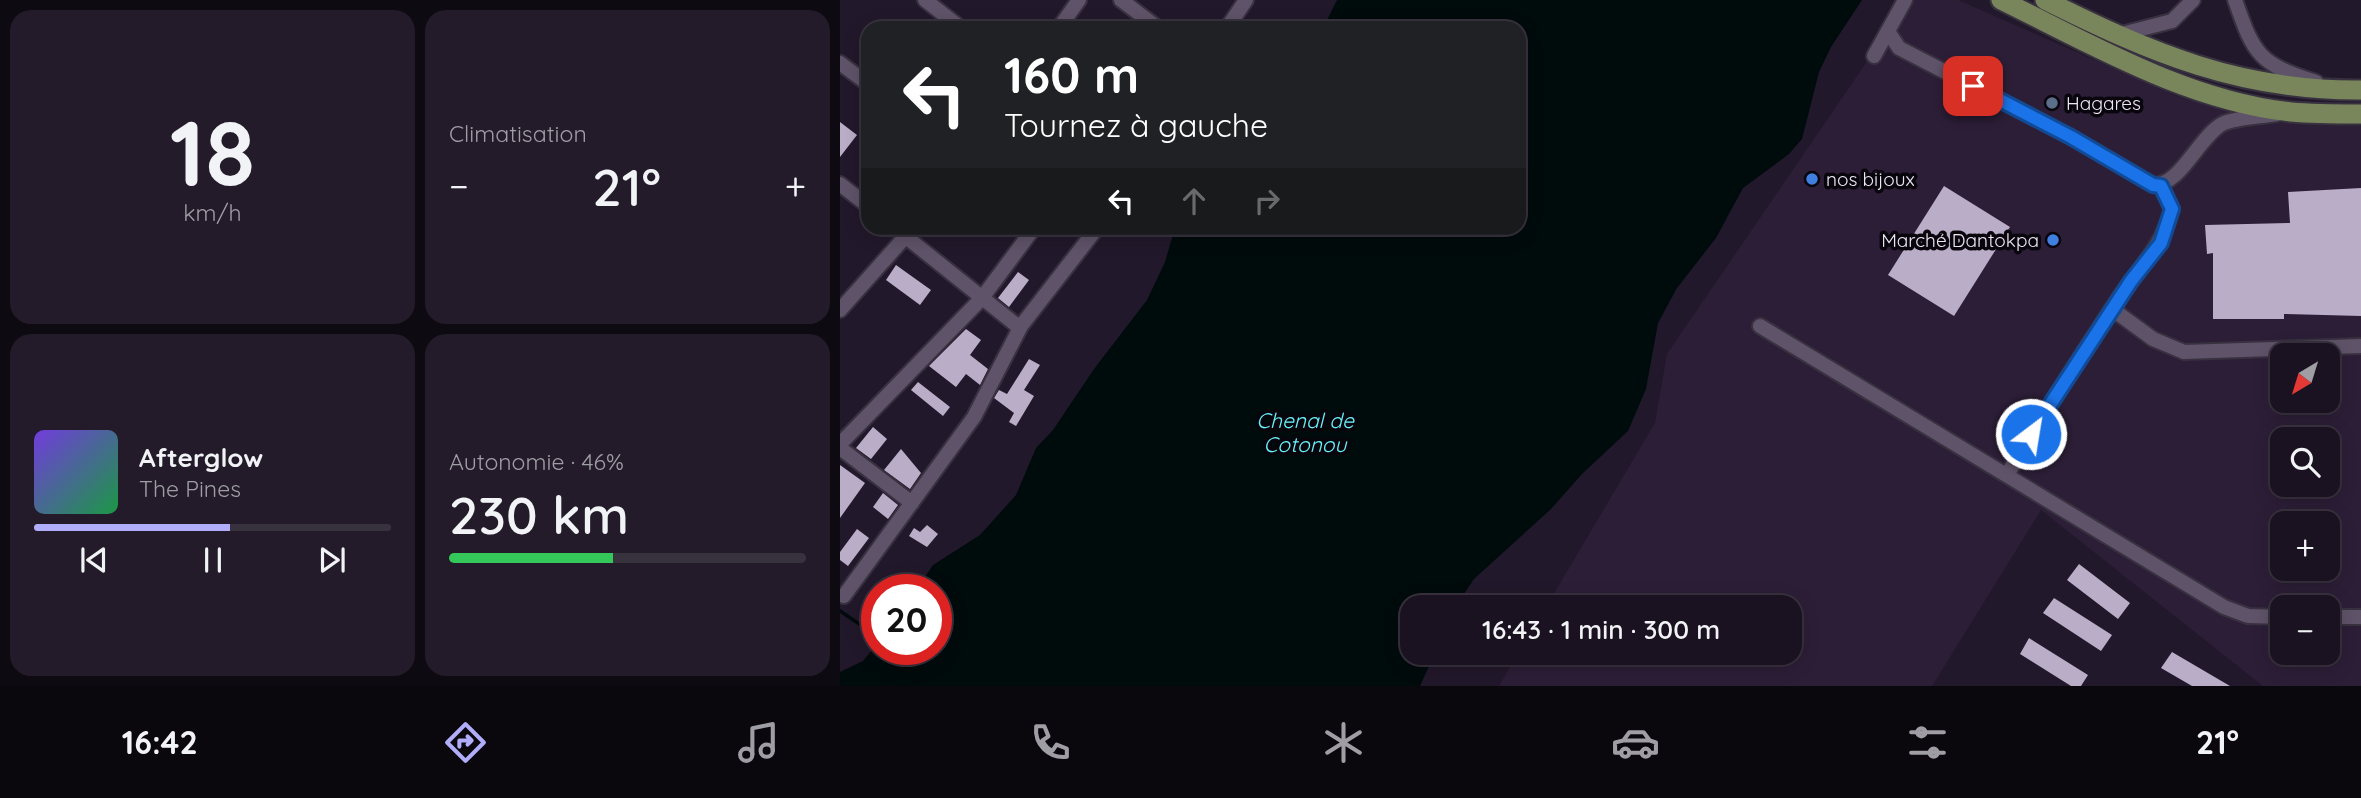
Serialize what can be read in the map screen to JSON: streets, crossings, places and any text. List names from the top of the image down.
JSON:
{
  "water": ["Chenal de Cotonou"],
  "places": ["Hagares", "nos bijoux", "Marché Dantokpa"],
  "north": "bottom left",
  "page": {
    "tile": [
      ["18", "km/h"],
      "Climatisation",
      ["Autonomie · 46%", "230 km"]
    ],
    "turn": ["160 m", "Tournez à gauche"],
    "heat": ["−", "21°", "+"],
    "map_buttons": ["+", "−"],
    "song": ["Afterglow", "The Pines"],
    "limit": "20",
    "trip": "16:43 · 1 min · 300 m",
    "tabs": ["16:42", "21°"]
  }
}
